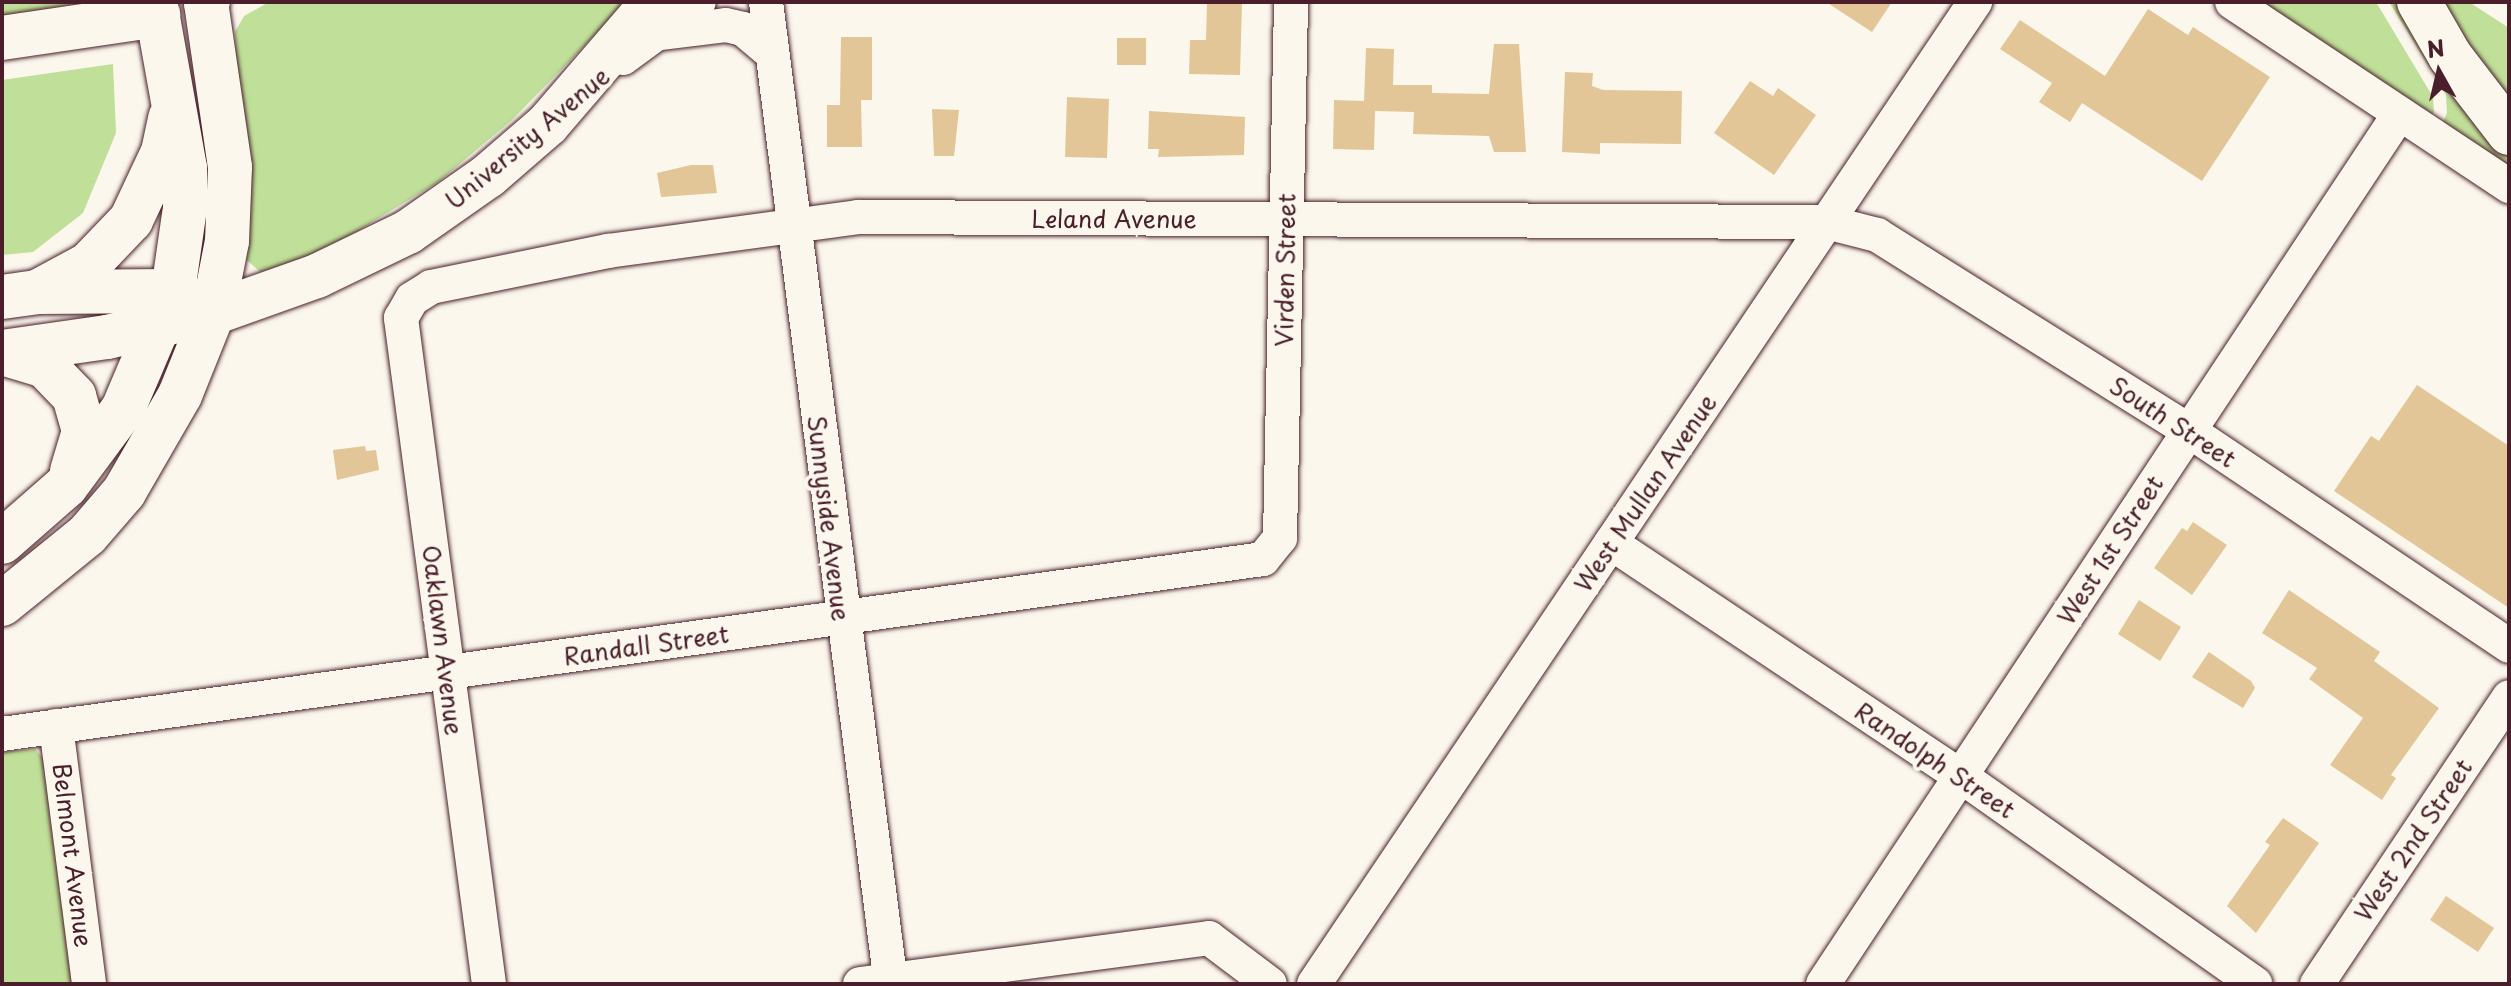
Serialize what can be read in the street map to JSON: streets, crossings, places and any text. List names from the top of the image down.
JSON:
{
  "streets": {
    "main road": ["University Avenue"],
    "street": [
      "Leland Avenue",
      "Virden Street",
      "South Street",
      "West Mullan Avenue",
      "Sunnyside Avenue",
      "West 1st Street",
      "Oaklawn Avenue",
      "Randall Street",
      "Randolph Street",
      "West 2nd Street",
      "Belmont Avenue"
    ]
  },
  "crossings": [
    ["Leland Avenue", "Virden Street"],
    ["Leland Avenue", "South Street"],
    ["Leland Avenue", "West Mullan Avenue"],
    ["Leland Avenue", "Sunnyside Avenue"],
    ["Leland Avenue", "Oaklawn Avenue"],
    ["Virden Street", "Randall Street"],
    ["South Street", "West Mullan Avenue"],
    ["South Street", "West 1st Street"],
    ["West Mullan Avenue", "Randolph Street"],
    ["Sunnyside Avenue", "Randall Street"],
    ["West 1st Street", "Randolph Street"],
    ["Oaklawn Avenue", "Randall Street"],
    ["Randall Street", "Belmont Avenue"]
  ],
  "north": "top"
}
